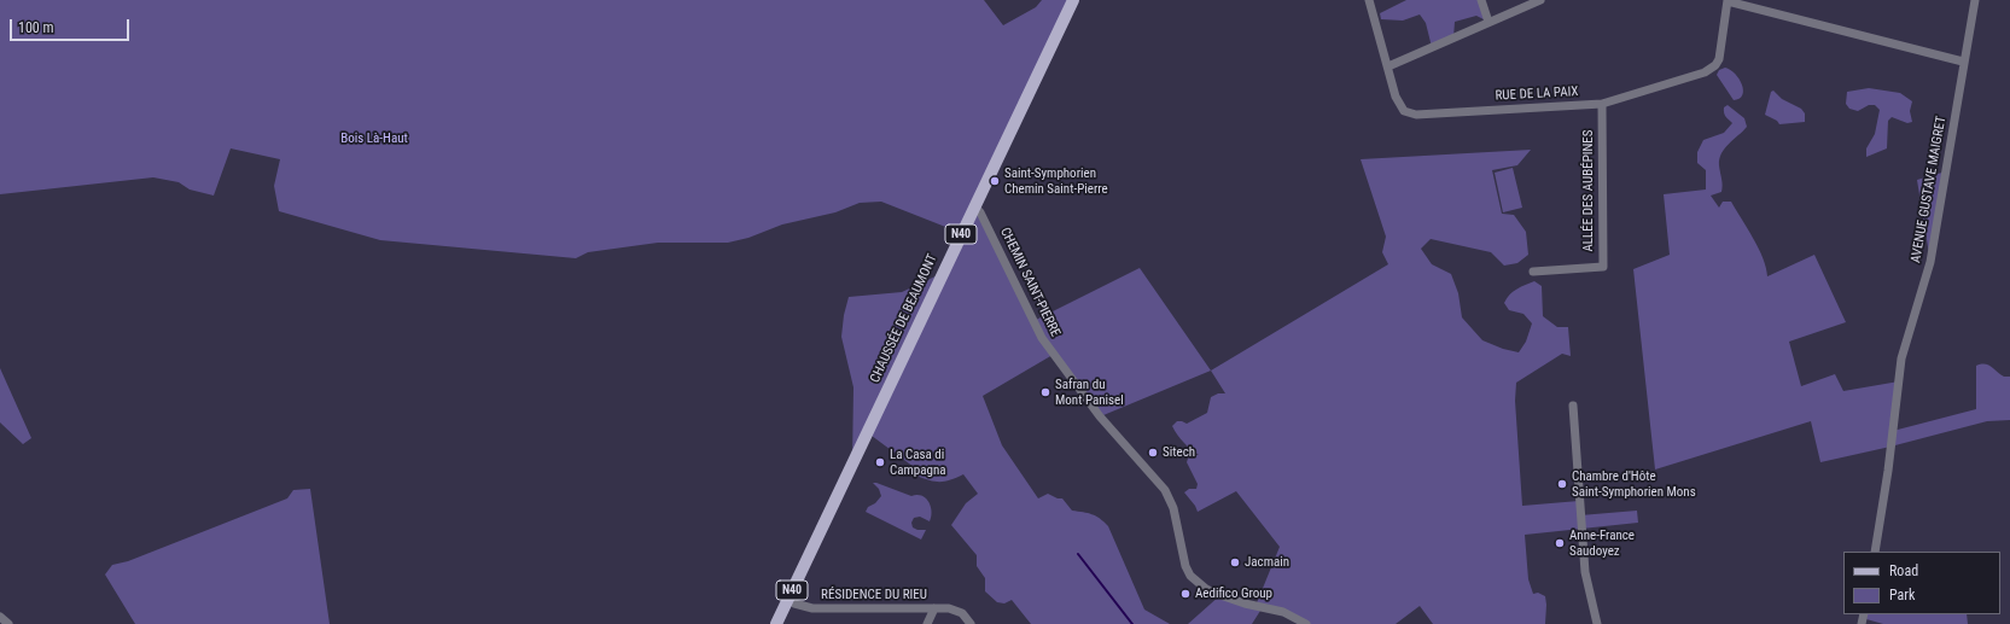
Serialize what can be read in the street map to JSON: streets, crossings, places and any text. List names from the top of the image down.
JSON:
{
  "streets": {
    "main road": ["N40", "CHAUSSÉE DE BEAUMONT"],
    "street": [
      "RUE DE LA PAIX",
      "AVENUE GUSTAVE MAIGRET",
      "ALLÉE DES AUBÉPINES",
      "CHEMIN SAINT-PIERRE",
      "RÉSIDENCE DU RIEU"
    ]
  },
  "crossings": [
    ["RUE DE LA PAIX", "ALLÉE DES AUBÉPINES"],
    ["CHEMIN SAINT-PIERRE", "CHAUSSÉE DE BEAUMONT"],
    ["CHAUSSÉE DE BEAUMONT", "RÉSIDENCE DU RIEU"]
  ],
  "parks": ["Bois Là-Haut"],
  "places": [
    "Saint-Symphorien Chemin Saint-Pierre",
    "Safran du Mont Panisel",
    "Sitech",
    "La Casa di Campagna",
    "Chambre d'Hôte Saint-Symphorien Mons",
    "Anne-France Saudoyez",
    "Jacmain",
    "Aedifico Group"
  ],
  "legend": ["Road", "Park"],
  "scale_bar": "100 m"
}
